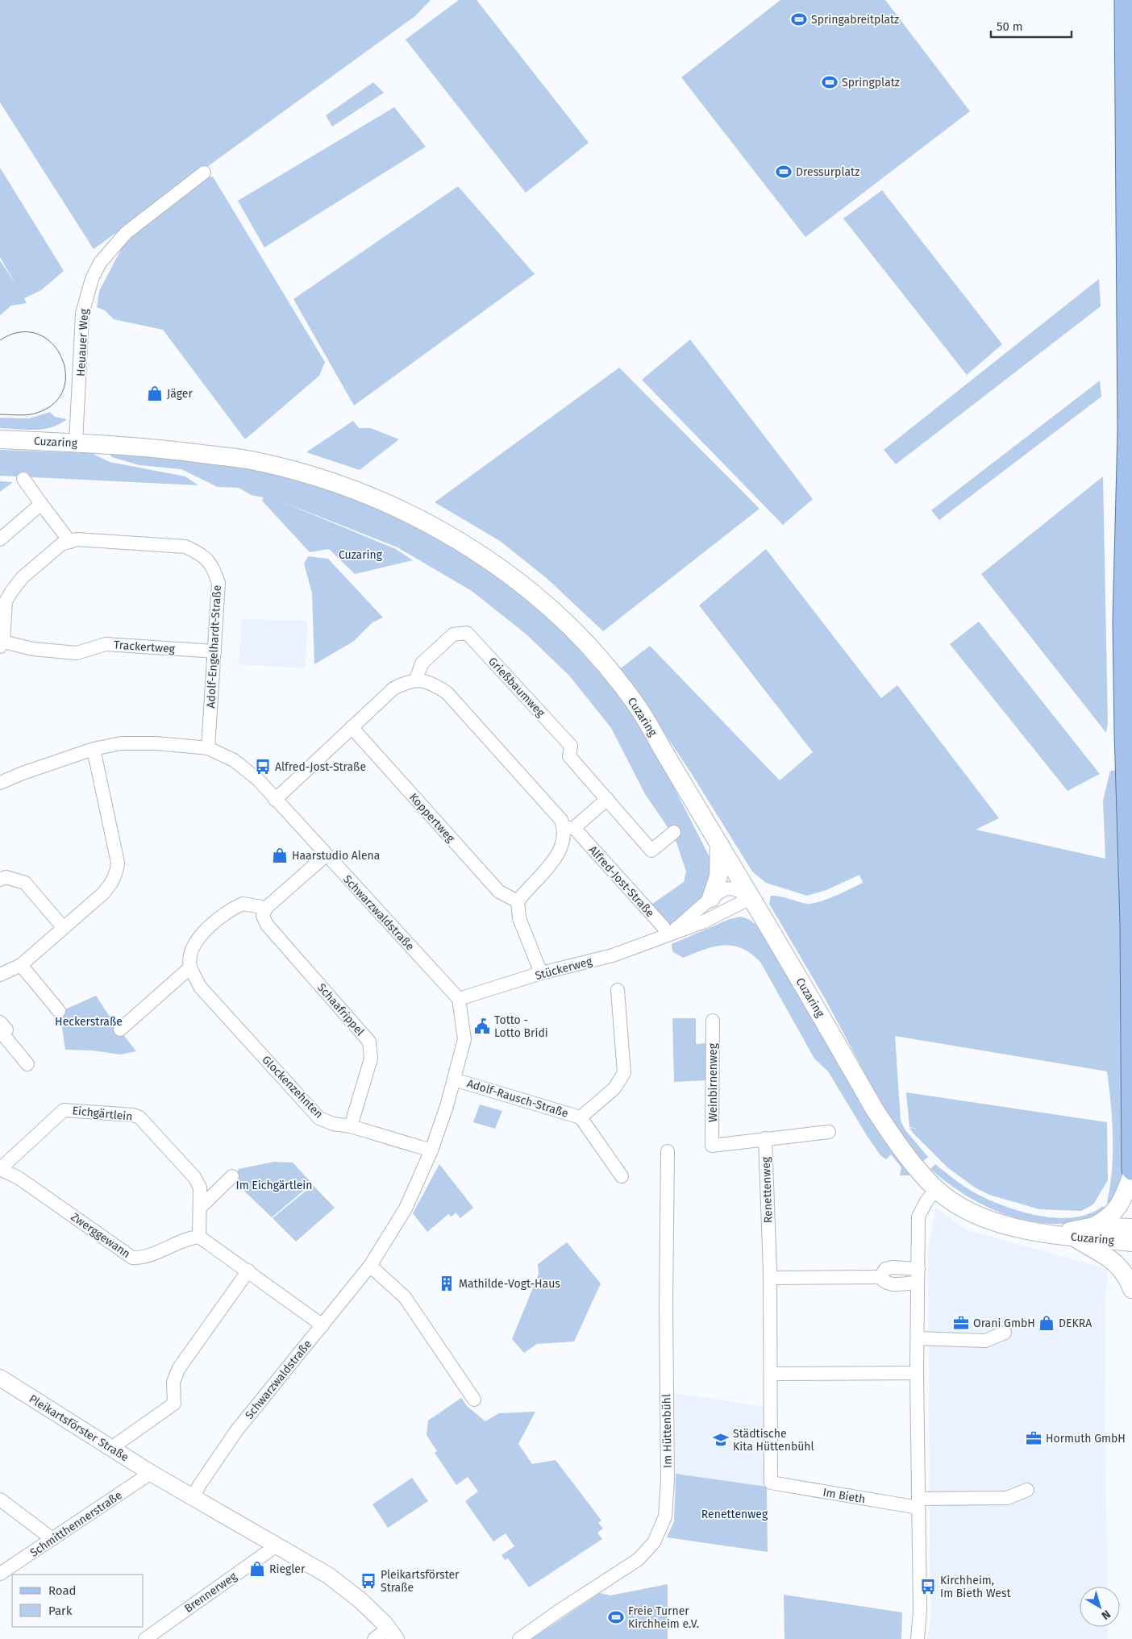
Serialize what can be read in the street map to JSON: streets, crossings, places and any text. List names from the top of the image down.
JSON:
{
  "streets": {
    "main road": ["Cuzaring"],
    "street": [
      "Heuauer Weg",
      "Trackertweg",
      "Adolf-Engelhardt-Straße",
      "Grießbaumweg",
      "Koppertweg",
      "Alfred-Jost-Straße",
      "Schwarzwaldstraße",
      "Stückerweg",
      "Schaafrippel",
      "Weinbirnenweg",
      "Glockenzehnten",
      "Adolf-Rausch-Straße",
      "Eichgärtlein",
      "Renettenweg",
      "Zwerggewann",
      "Pleikartsförster Straße",
      "Im Hüttenbühl",
      "Im Bieth",
      "Schmitthennerstraße",
      "Brennerweg"
    ]
  },
  "crossings": [
    ["Heuauer Weg", "Cuzaring"],
    ["Cuzaring", "Stückerweg"],
    ["Trackertweg", "Adolf-Engelhardt-Straße"],
    ["Adolf-Engelhardt-Straße", "Schwarzwaldstraße"],
    ["Grießbaumweg", "Alfred-Jost-Straße"],
    ["Alfred-Jost-Straße", "Stückerweg"],
    ["Schwarzwaldstraße", "Stückerweg"],
    ["Schwarzwaldstraße", "Glockenzehnten"],
    ["Schwarzwaldstraße", "Adolf-Rausch-Straße"],
    ["Schwarzwaldstraße", "Pleikartsförster Straße"],
    ["Schaafrippel", "Glockenzehnten"],
    ["Weinbirnenweg", "Renettenweg"],
    ["Eichgärtlein", "Zwerggewann"],
    ["Renettenweg", "Im Bieth"],
    ["Pleikartsförster Straße", "Schmitthennerstraße"],
    ["Pleikartsförster Straße", "Brennerweg"]
  ],
  "parks": [
    "Cuzaring",
    "Heckerstraße",
    "Im Eichgärtlein",
    "Renettenweg"
  ],
  "places": {
    "sports": [
      "Springabreitplatz",
      "Springplatz",
      "Dressurplatz",
      "Freie Turner Kirchheim e.V."
    ],
    "shop": [
      "Jäger",
      "Haarstudio Alena",
      "DEKRA",
      "Riegler"
    ],
    "bus stop": ["Alfred-Jost-Straße", "Pleikartsförster Straße", "Kirchheim, Im Bieth West"],
    "public building": ["Totto - Lotto Bridi"],
    "building": ["Mathilde-Vogt-Haus"],
    "office": ["Orani GmbH", "Hormuth GmbH"],
    "school or university": ["Städtische Kita Hüttenbühl"]
  },
  "legend": ["Road", "Park"],
  "scale_bar": "50 m",
  "north": "bottom right"
}
